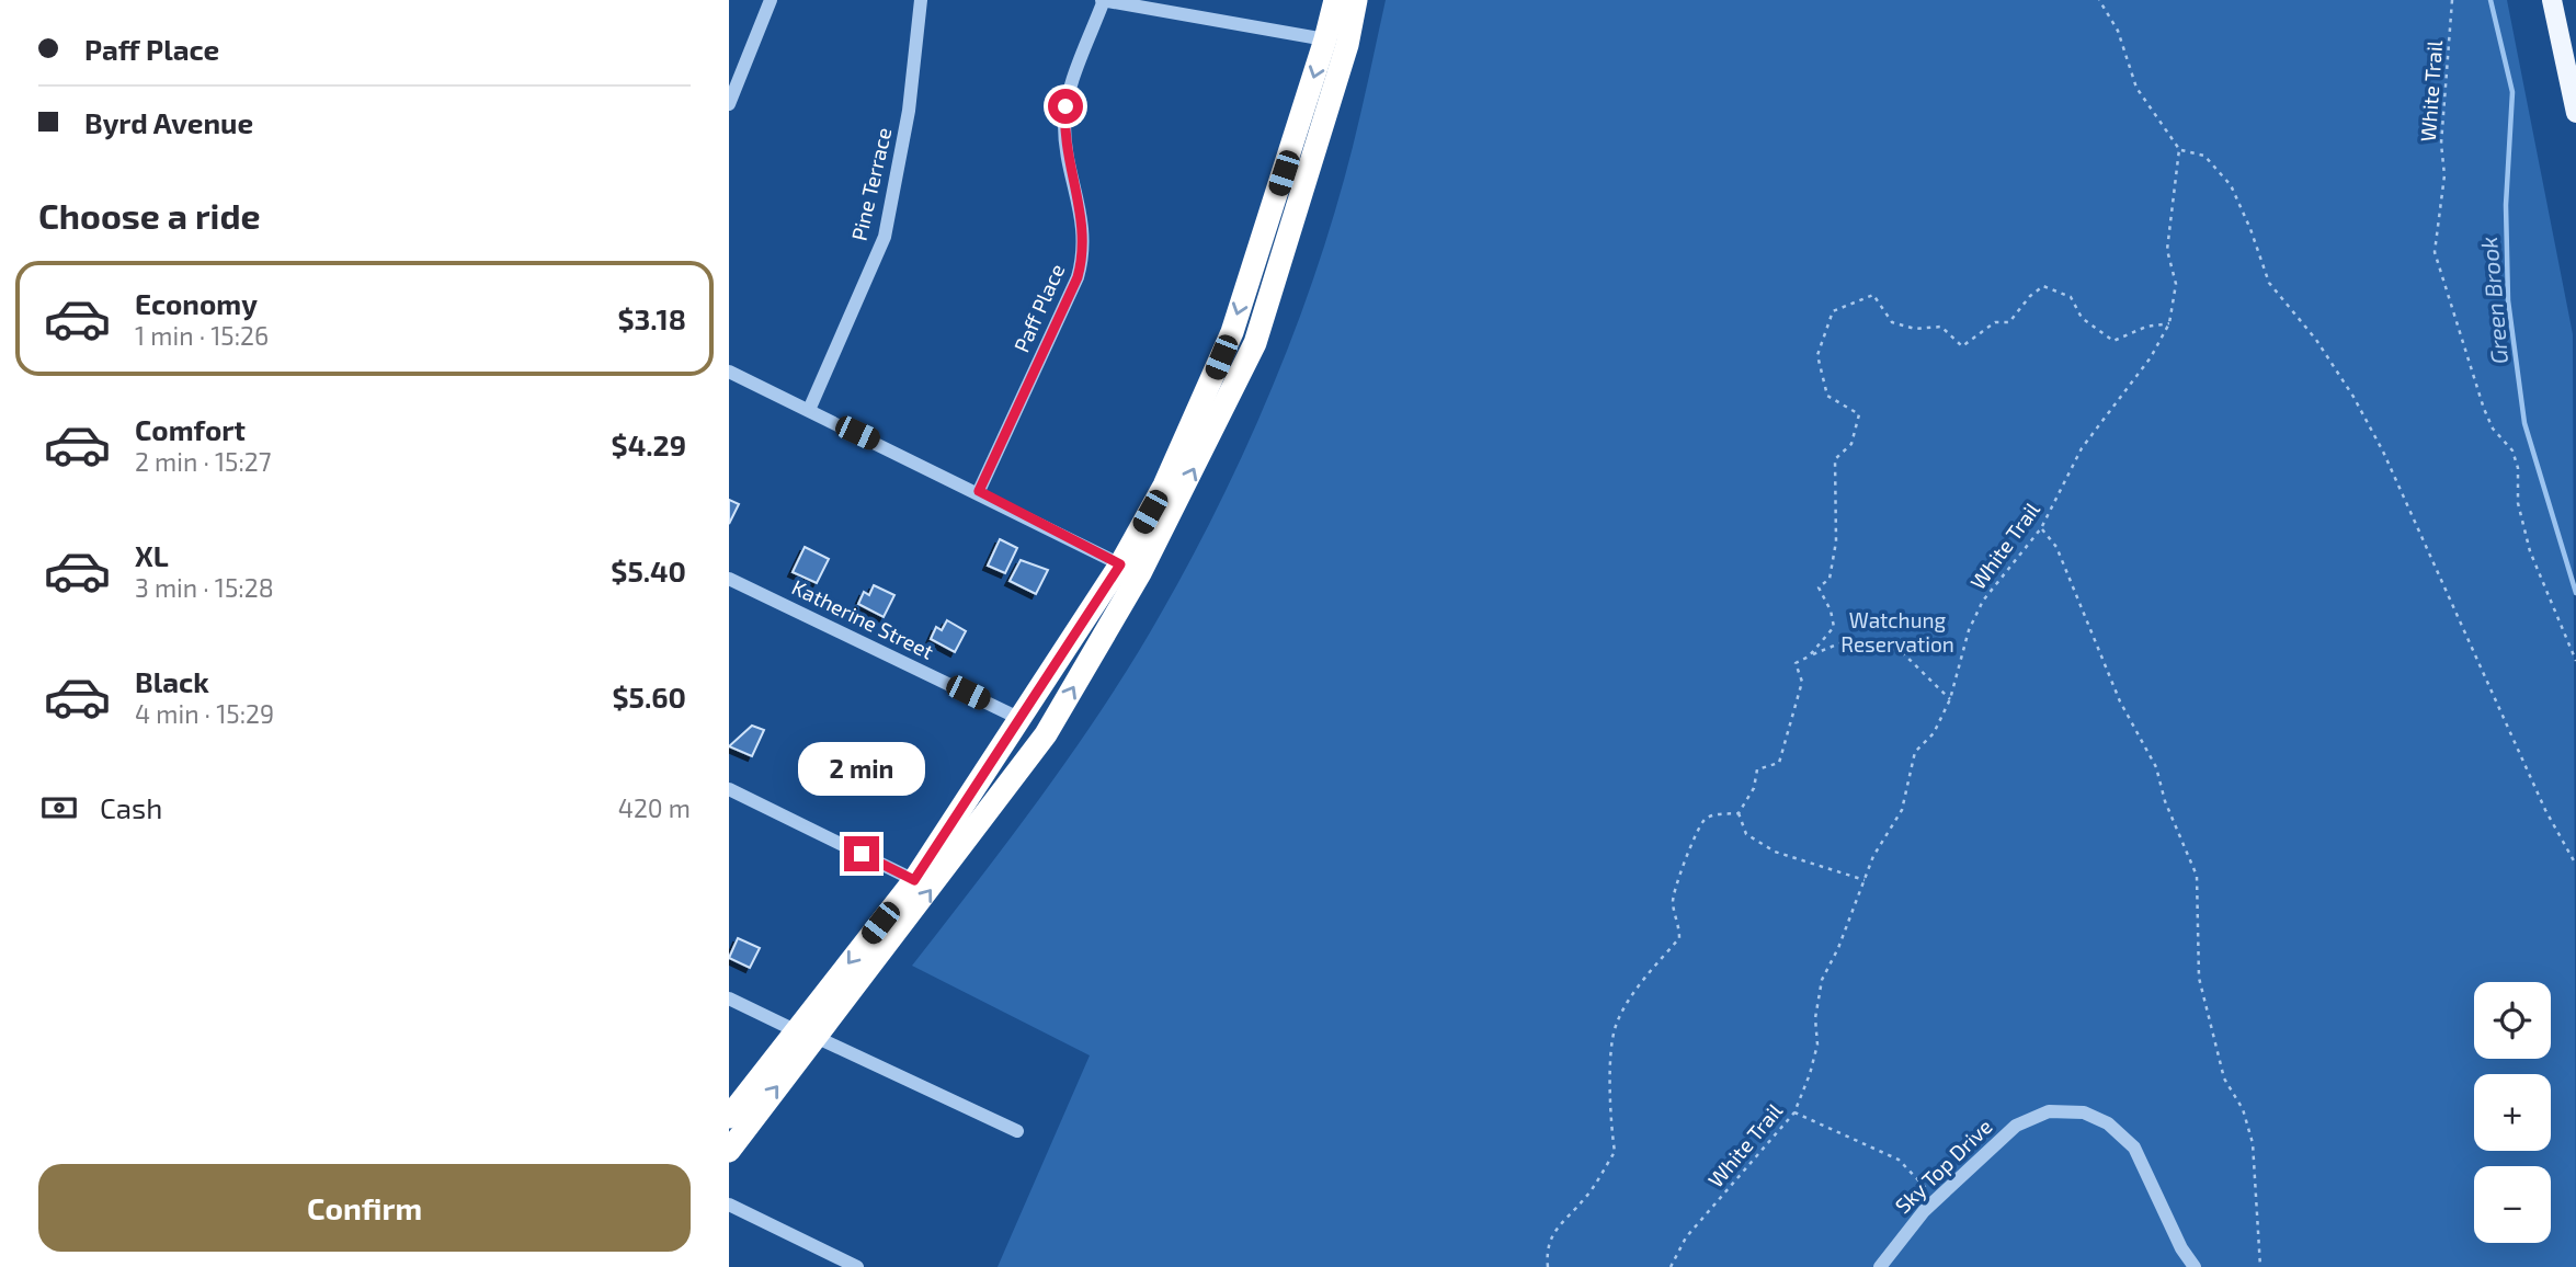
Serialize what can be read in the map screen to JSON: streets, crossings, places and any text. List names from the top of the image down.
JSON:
{
  "streets": {
    "street": [
      "Pine Terrace",
      "Paff Place",
      "Katherine Street",
      "Sky Top Drive"
    ],
    "path": ["White Trail"]
  },
  "water": ["Green Brook"],
  "parks": ["Watchung Reservation"],
  "page": {
    "banner": ["Paff Place", "Byrd Avenue"],
    "heading": "Choose a ride",
    "list": [
      {
        "name": "Economy",
        "note": "1 min · 15:26",
        "value": "$3.18"
      },
      {
        "name": "Comfort",
        "note": "2 min · 15:27",
        "value": "$4.29"
      },
      {
        "name": "XL",
        "note": "3 min · 15:28",
        "value": "$5.40"
      },
      {
        "name": "Black",
        "note": "4 min · 15:29",
        "value": "$5.60"
      }
    ],
    "bubble": "2 min",
    "pay": ["Cash", "420 m"],
    "map_buttons": ["+", "−"],
    "buttons": "Confirm"
  }
}
